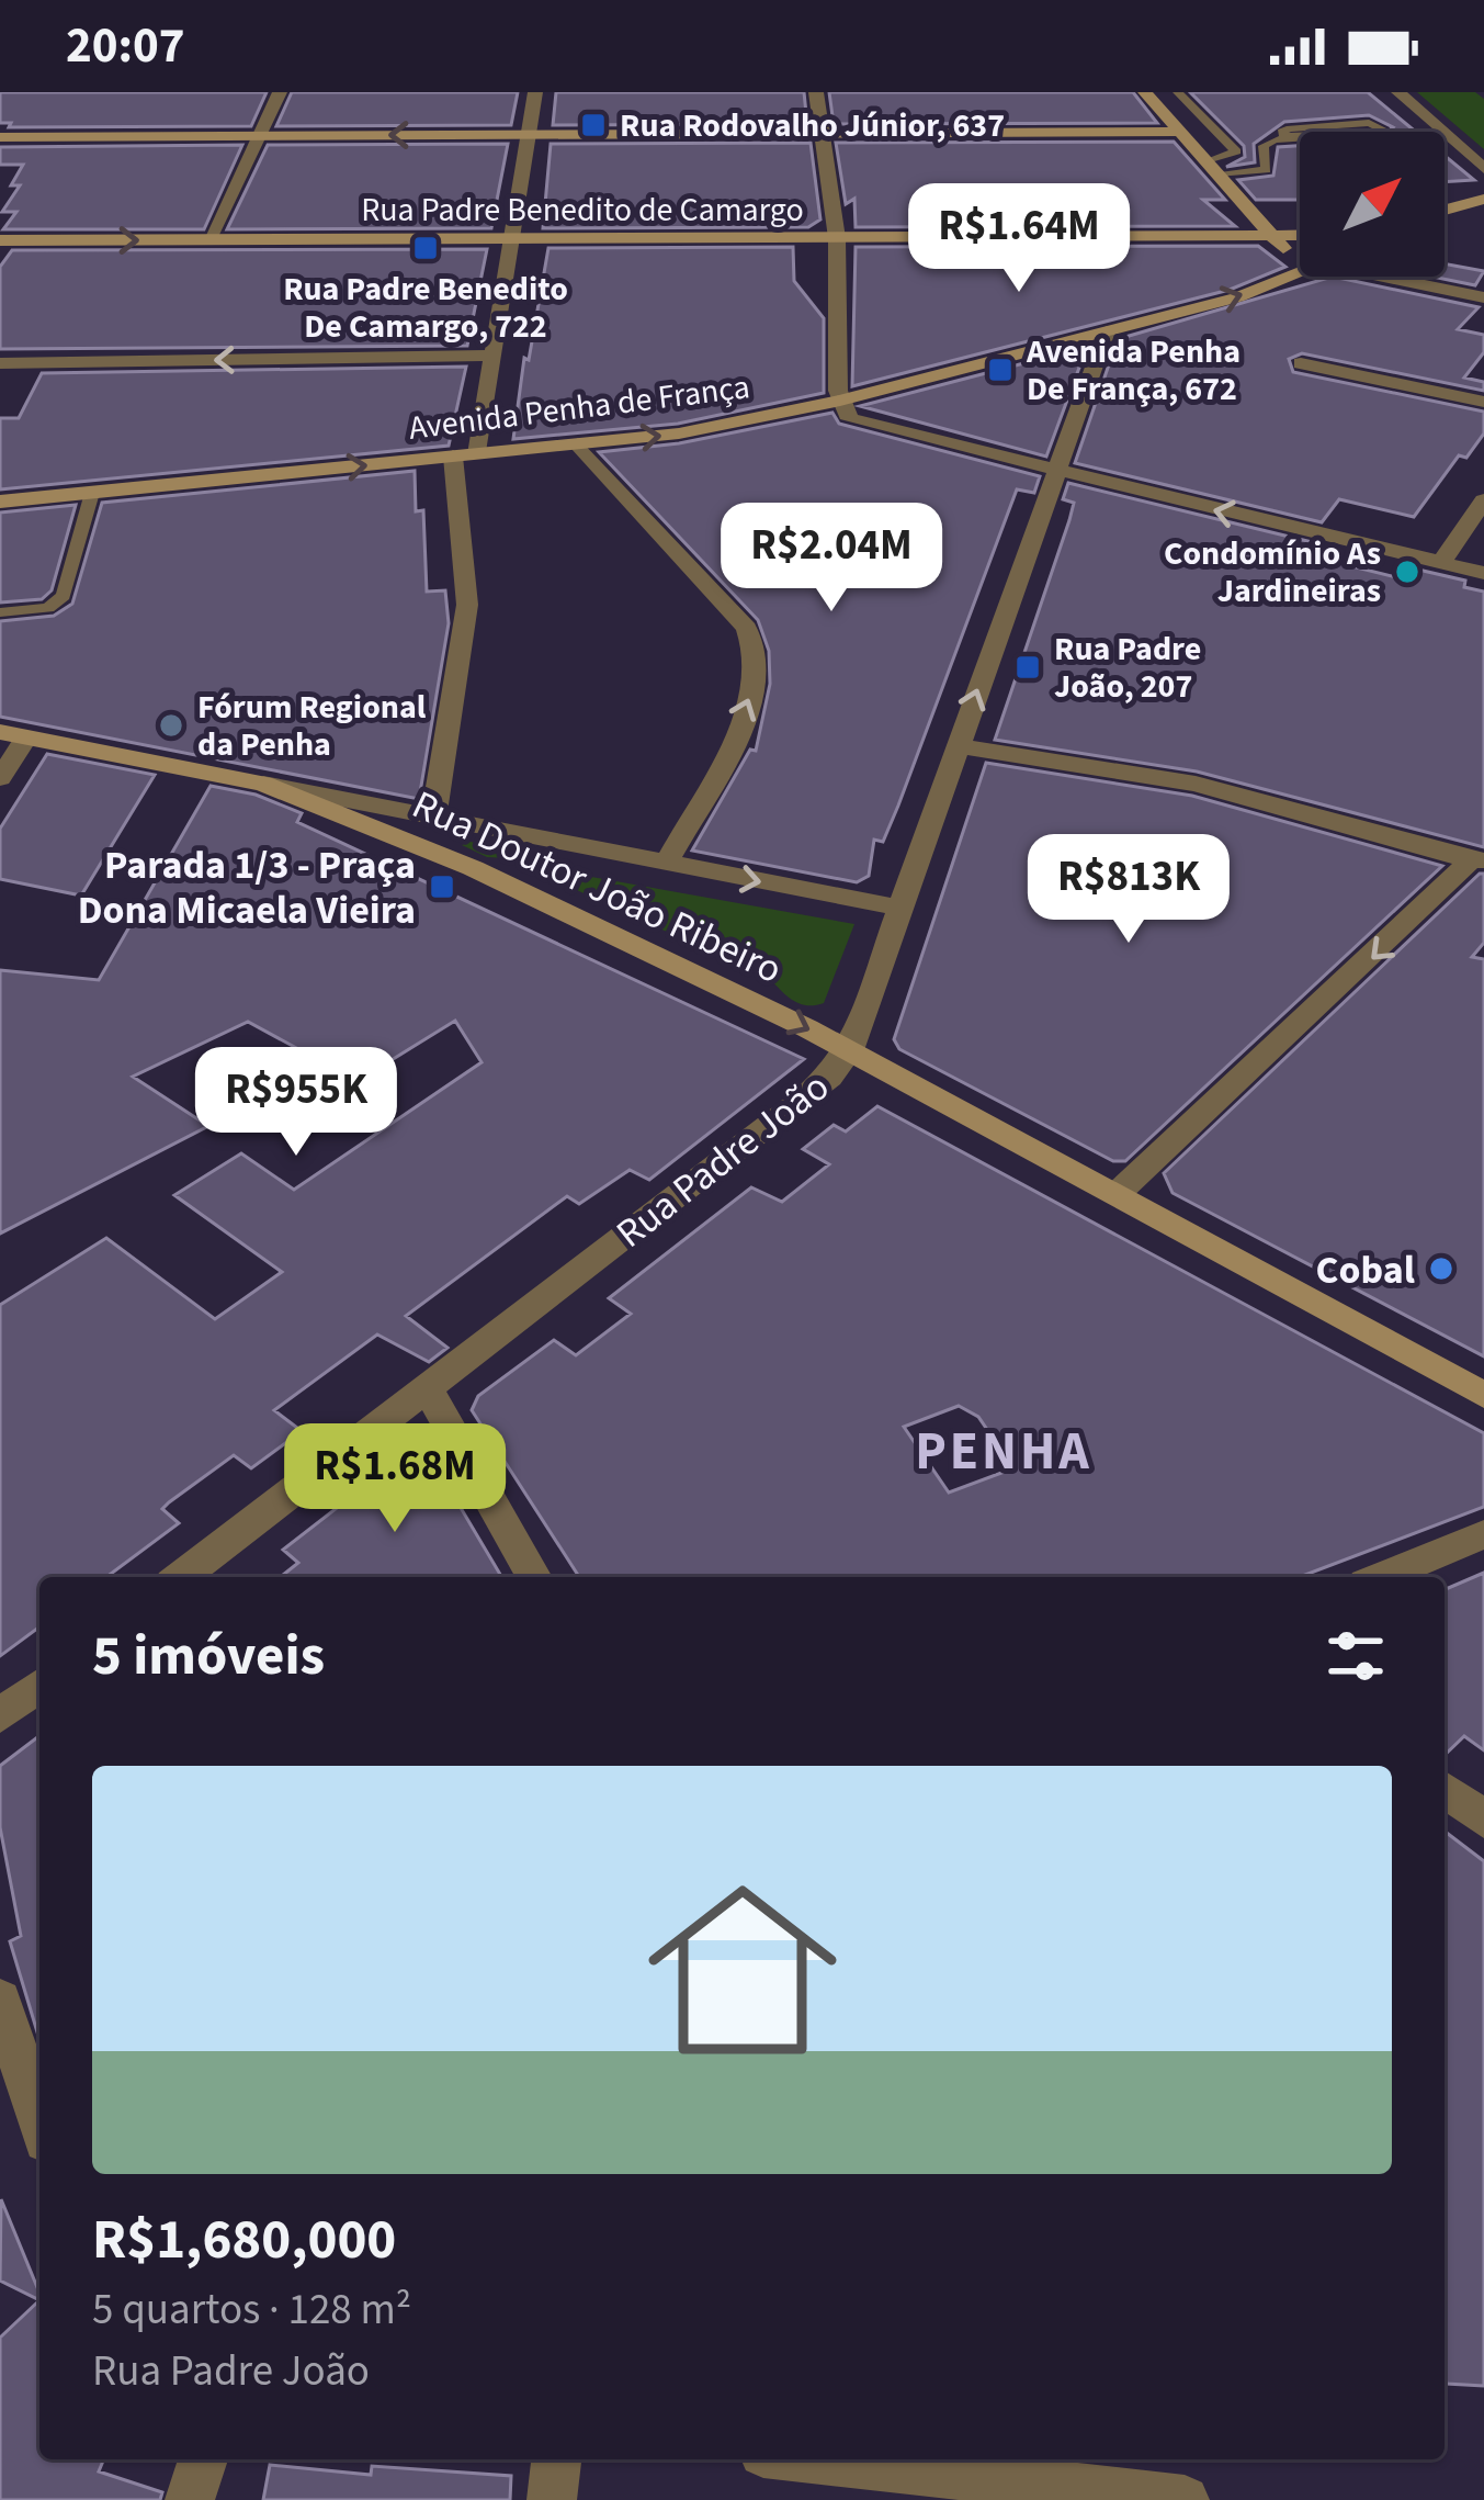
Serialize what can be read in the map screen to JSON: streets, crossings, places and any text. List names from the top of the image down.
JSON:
{
  "streets": {
    "main road": ["Rua Padre Benedito de Camargo", "Avenida Penha de França", "Rua Doutor João Ribeiro"],
    "street": ["Rua Padre João"]
  },
  "crossings": [
    ["Avenida Penha de França", "Rua Padre João"],
    ["Rua Doutor João Ribeiro", "Rua Padre João"]
  ],
  "one_way": ["Avenida Penha de França", "Rua Doutor João Ribeiro"],
  "districts": ["PENHA"],
  "places": {
    "transit": [
      "Rua Rodovalho Júnior, 637",
      "Rua Padre Benedito De Camargo, 722",
      "Avenida Penha De França, 672",
      "Rua Padre João, 207",
      "Parada 1/3 - Praça Dona Micaela Vieira"
    ],
    "other": ["Condomínio As Jardineiras", "Fórum Regional da Penha", "Cobal"]
  },
  "north": "top right",
  "page": {
    "status": "20:07",
    "price": [
      "R$1.64M",
      "R$2.04M",
      "R$813K",
      "R$955K",
      "R$1.68M"
    ],
    "heading": "5 imóveis",
    "list": [
      {
        "name": "R$1,680,000",
        "note": "5 quartos · 128 m² · Rua Padre João"
      }
    ]
  }
}
